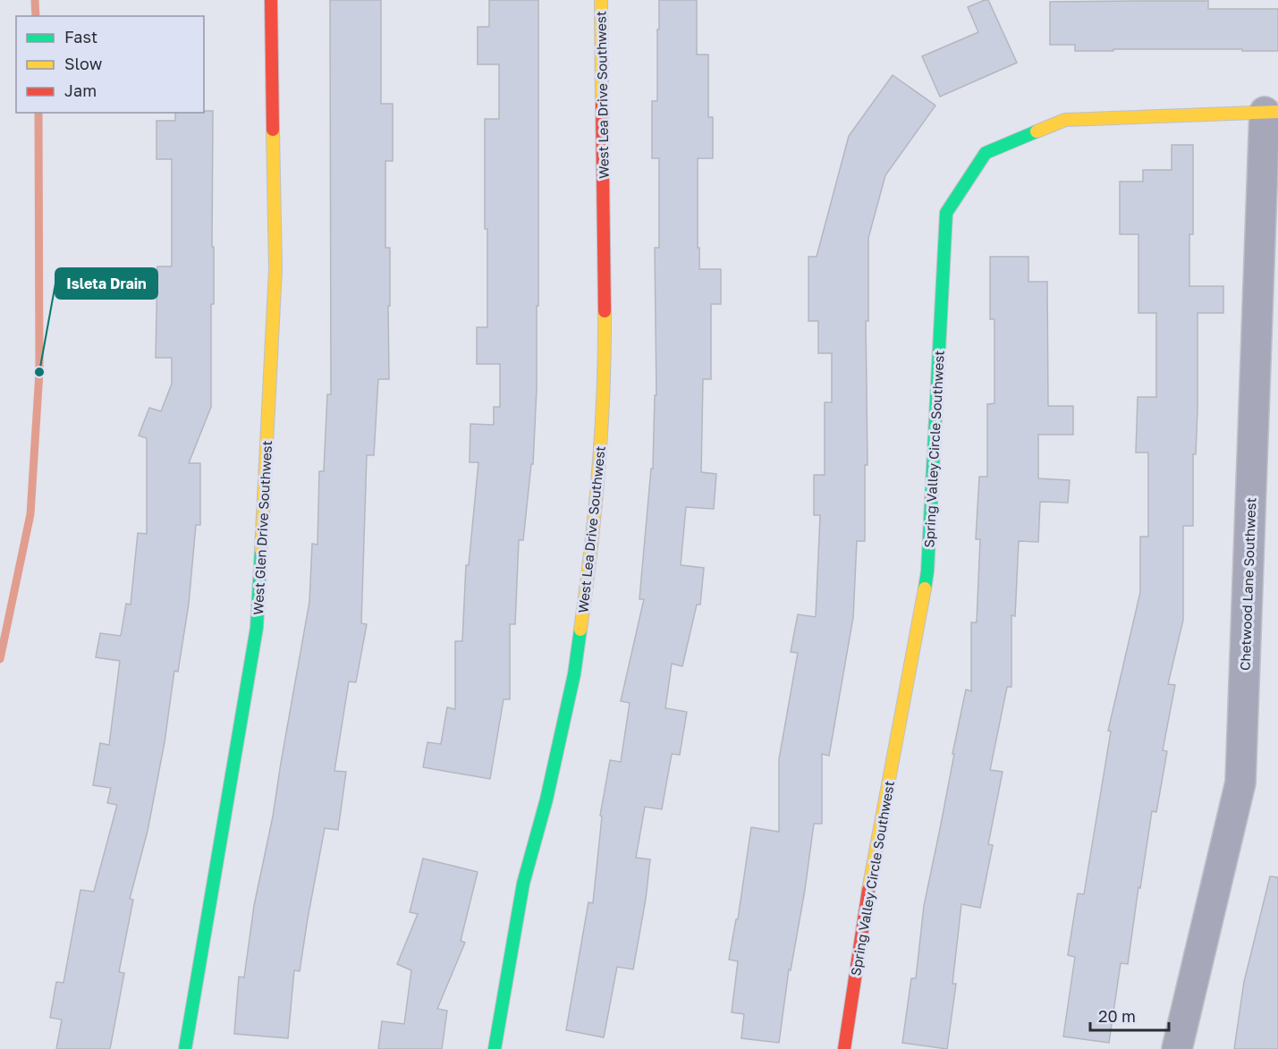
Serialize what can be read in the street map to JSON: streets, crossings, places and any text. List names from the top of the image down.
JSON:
{
  "streets": {
    "street": [
      "West Lea Drive Southwest",
      "Spring Valley Circle Southwest",
      "West Glen Drive Southwest",
      "Chetwood Lane Southwest"
    ]
  },
  "crossings": [
    ["Spring Valley Circle Southwest", "Chetwood Lane Southwest"]
  ],
  "places": ["Isleta Drain"],
  "legend": ["Fast", "Slow", "Jam"],
  "scale_bar": "20 m"
}
